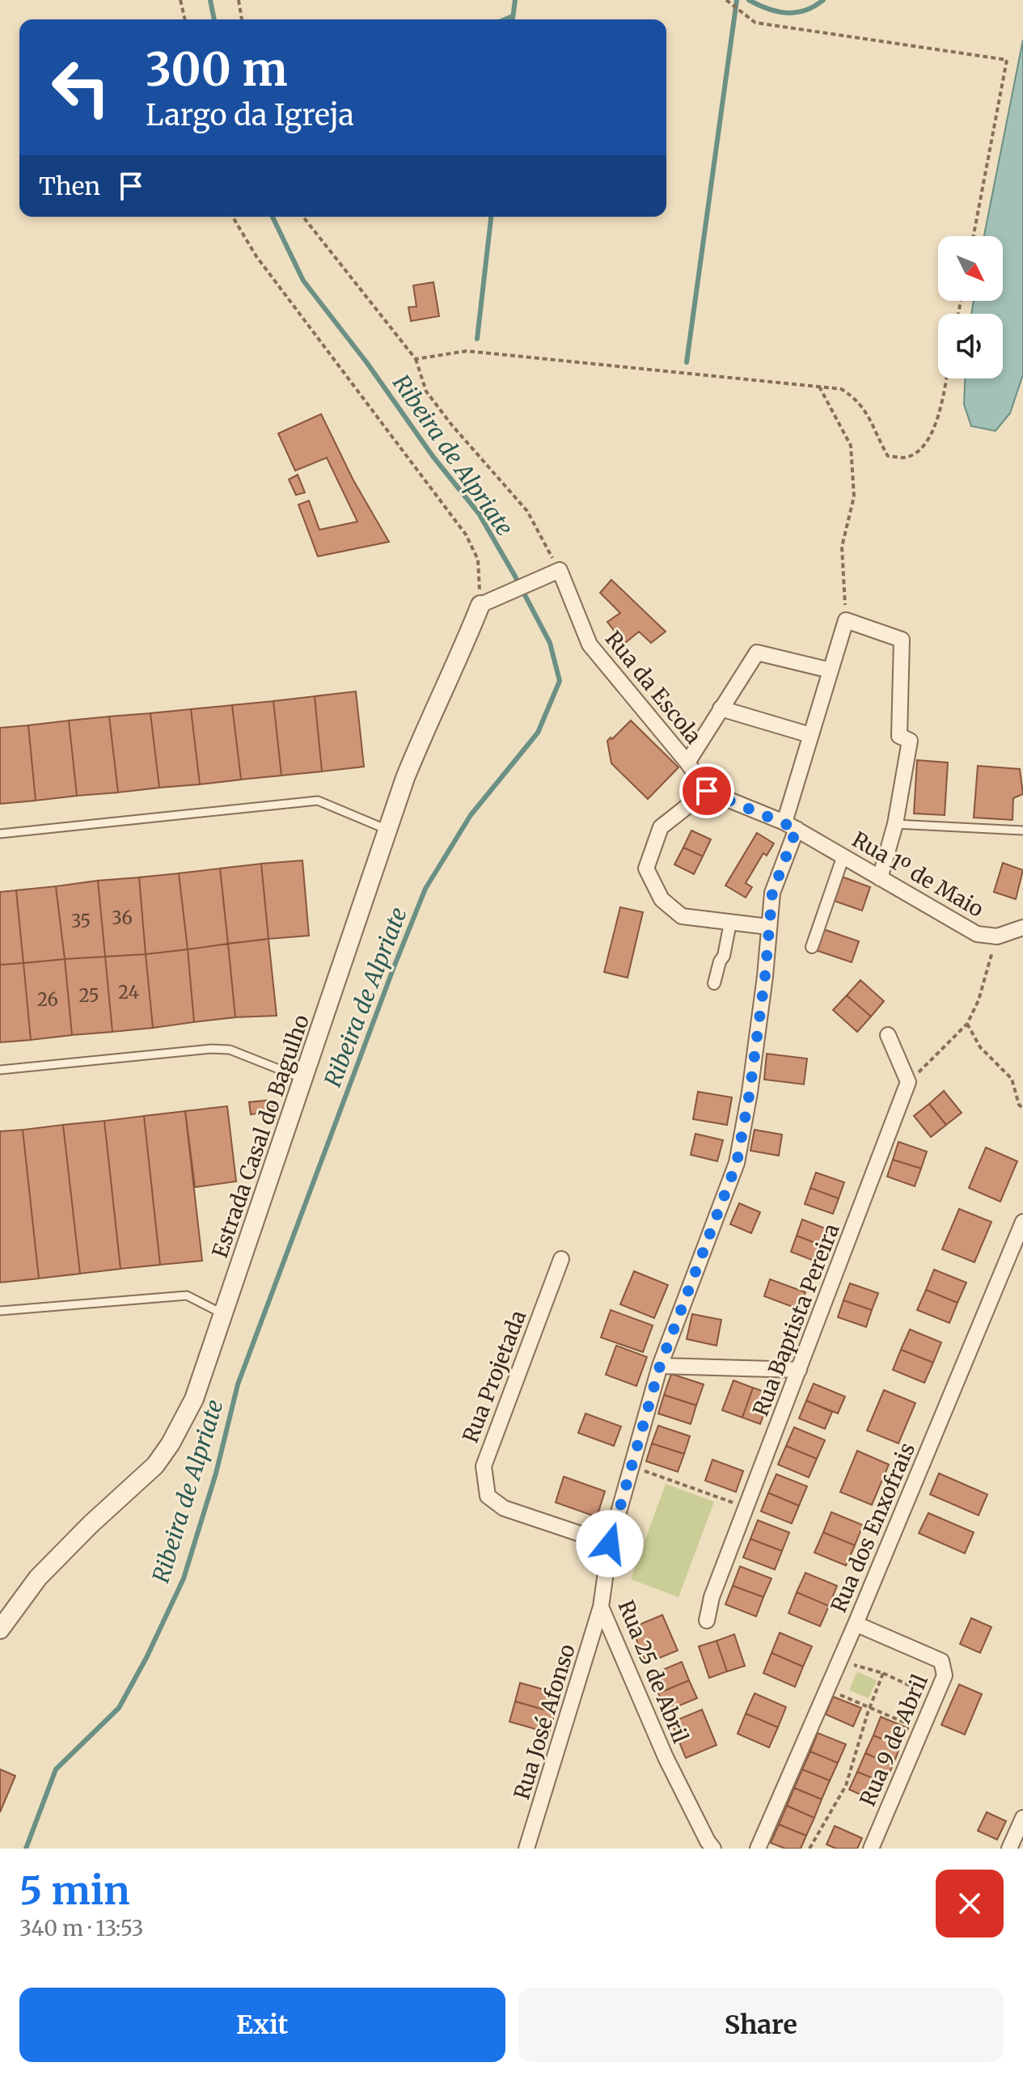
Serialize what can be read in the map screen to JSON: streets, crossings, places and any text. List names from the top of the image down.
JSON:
{
  "streets": {
    "street": [
      "Rua da Escola",
      "Rua 1º de Maio",
      "Estrada Casal do Bagulho",
      "Rua Baptista Pereira",
      "Rua Projetada",
      "Rua dos Enxofrais",
      "Rua 25 de Abril",
      "Rua José Afonso",
      "Rua 9 de Abril"
    ]
  },
  "crossings": [
    ["Rua da Escola", "Rua 1º de Maio"],
    ["Rua da Escola", "Rua 25 de Abril"],
    ["Rua 1º de Maio", "Rua 25 de Abril"],
    ["Rua Projetada", "Rua 25 de Abril"],
    ["Rua dos Enxofrais", "Rua 9 de Abril"],
    ["Rua 25 de Abril", "Rua José Afonso"]
  ],
  "water": ["Ribeira de Alpriate"],
  "house_numbers": [
    "36",
    "35",
    "24",
    "25",
    "26"
  ],
  "north": "bottom right",
  "page": {
    "turn": ["300 m", "Largo da Igreja"],
    "then": "Then",
    "heading": ["5 min", "340 m · 13:53"],
    "buttons": ["Exit", "Share"]
  }
}
